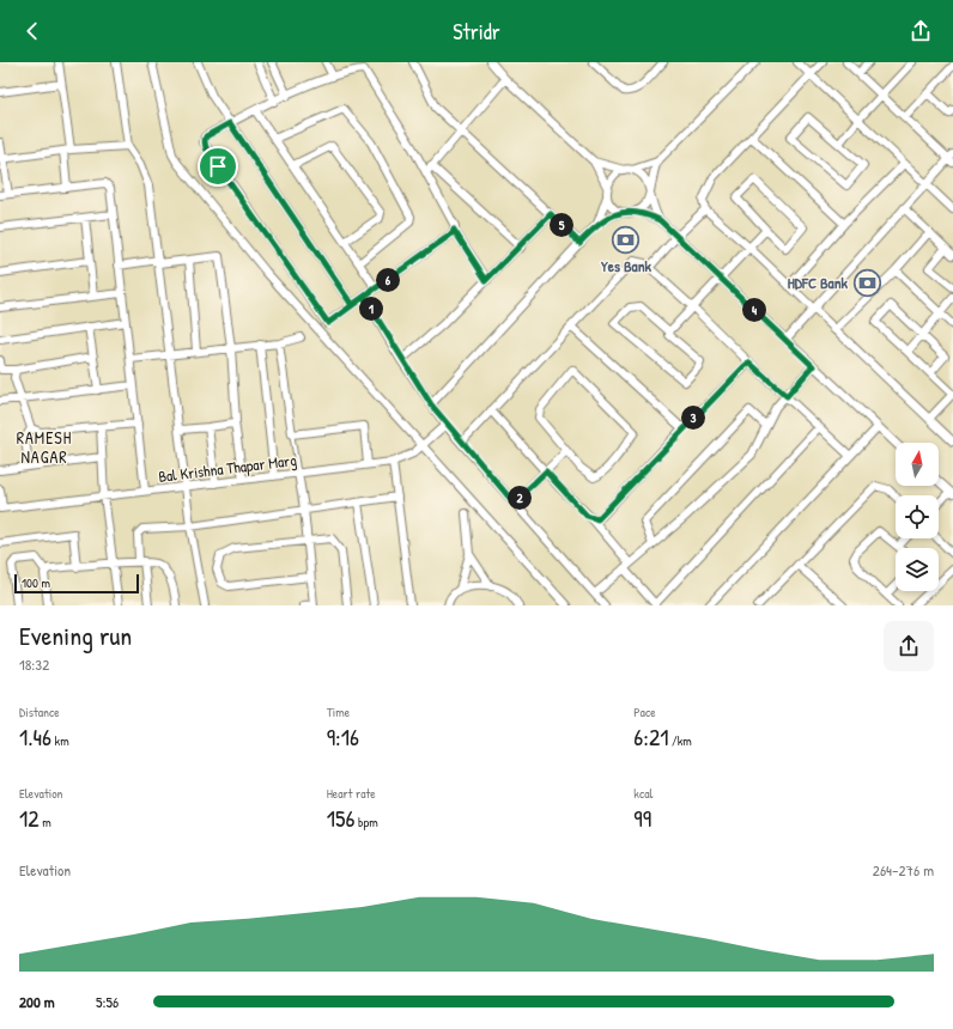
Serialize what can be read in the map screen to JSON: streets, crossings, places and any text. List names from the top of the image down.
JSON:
{
  "streets": {
    "street": ["Bal Krishna Thapar Marg"]
  },
  "districts": ["RAMESH NAGAR"],
  "places": {
    "bank": ["Yes Bank", "HDFC Bank"]
  },
  "scale_bar": "100 m",
  "north": "top",
  "page": {
    "header": "Stridr",
    "pins": [
      "5",
      "6",
      "1",
      "4",
      "3",
      "2"
    ],
    "scale": "100 m",
    "heading": ["Evening run", "18:32"],
    "stats": [
      ["Distance", "1.46 km"],
      ["Time", "9:16"],
      ["Pace", "6:21 /km"],
      ["Elevation", "12 m"],
      ["Heart rate", "156 bpm"],
      ["kcal", "99"]
    ],
    "chart": ["Elevation", "264–276 m"],
    "list": [
      {
        "name": "200 m",
        "note": "5:56"
      }
    ]
  }
}
